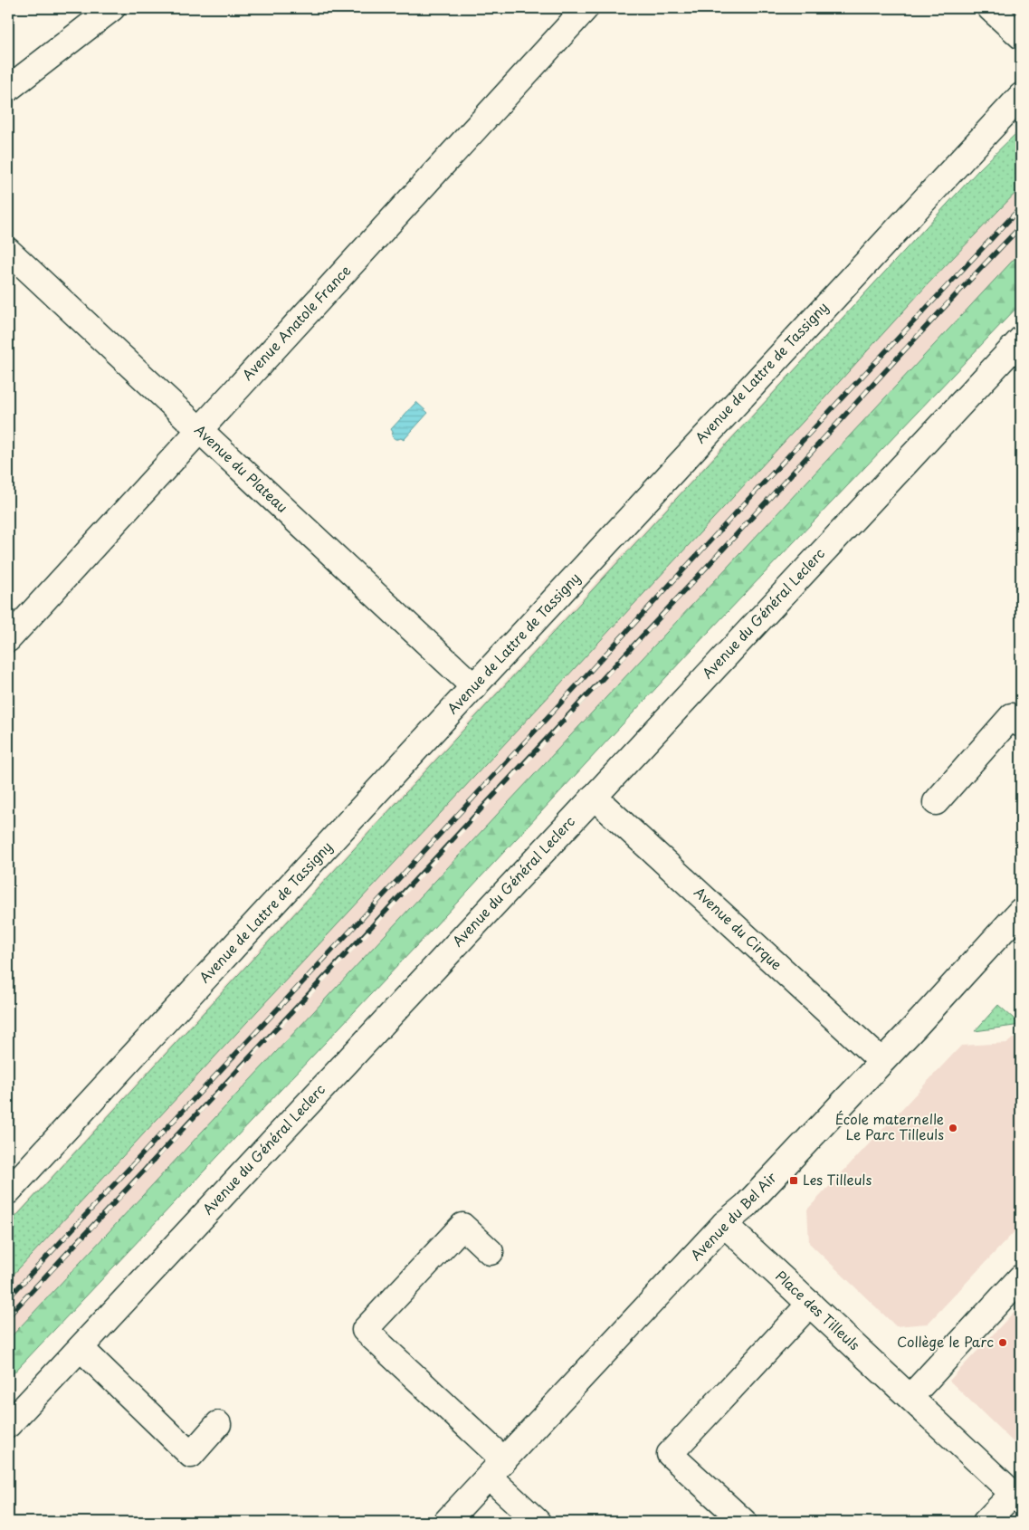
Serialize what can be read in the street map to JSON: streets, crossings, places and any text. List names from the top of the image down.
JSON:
{
  "streets": {
    "street": [
      "Avenue Anatole France",
      "Avenue de Lattre de Tassigny",
      "Avenue du Plateau",
      "Avenue du Général Leclerc",
      "Avenue du Cirque",
      "Avenue du Bel Air",
      "Place des Tilleuls"
    ]
  },
  "crossings": [
    ["Avenue Anatole France", "Avenue du Plateau"],
    ["Avenue de Lattre de Tassigny", "Avenue du Plateau"],
    ["Avenue du Général Leclerc", "Avenue du Cirque"],
    ["Avenue du Cirque", "Avenue du Bel Air"],
    ["Avenue du Bel Air", "Place des Tilleuls"]
  ],
  "places": {
    "other": ["École maternelle Le Parc Tilleuls", "Collège le Parc"],
    "transit": ["Les Tilleuls"]
  }
}
